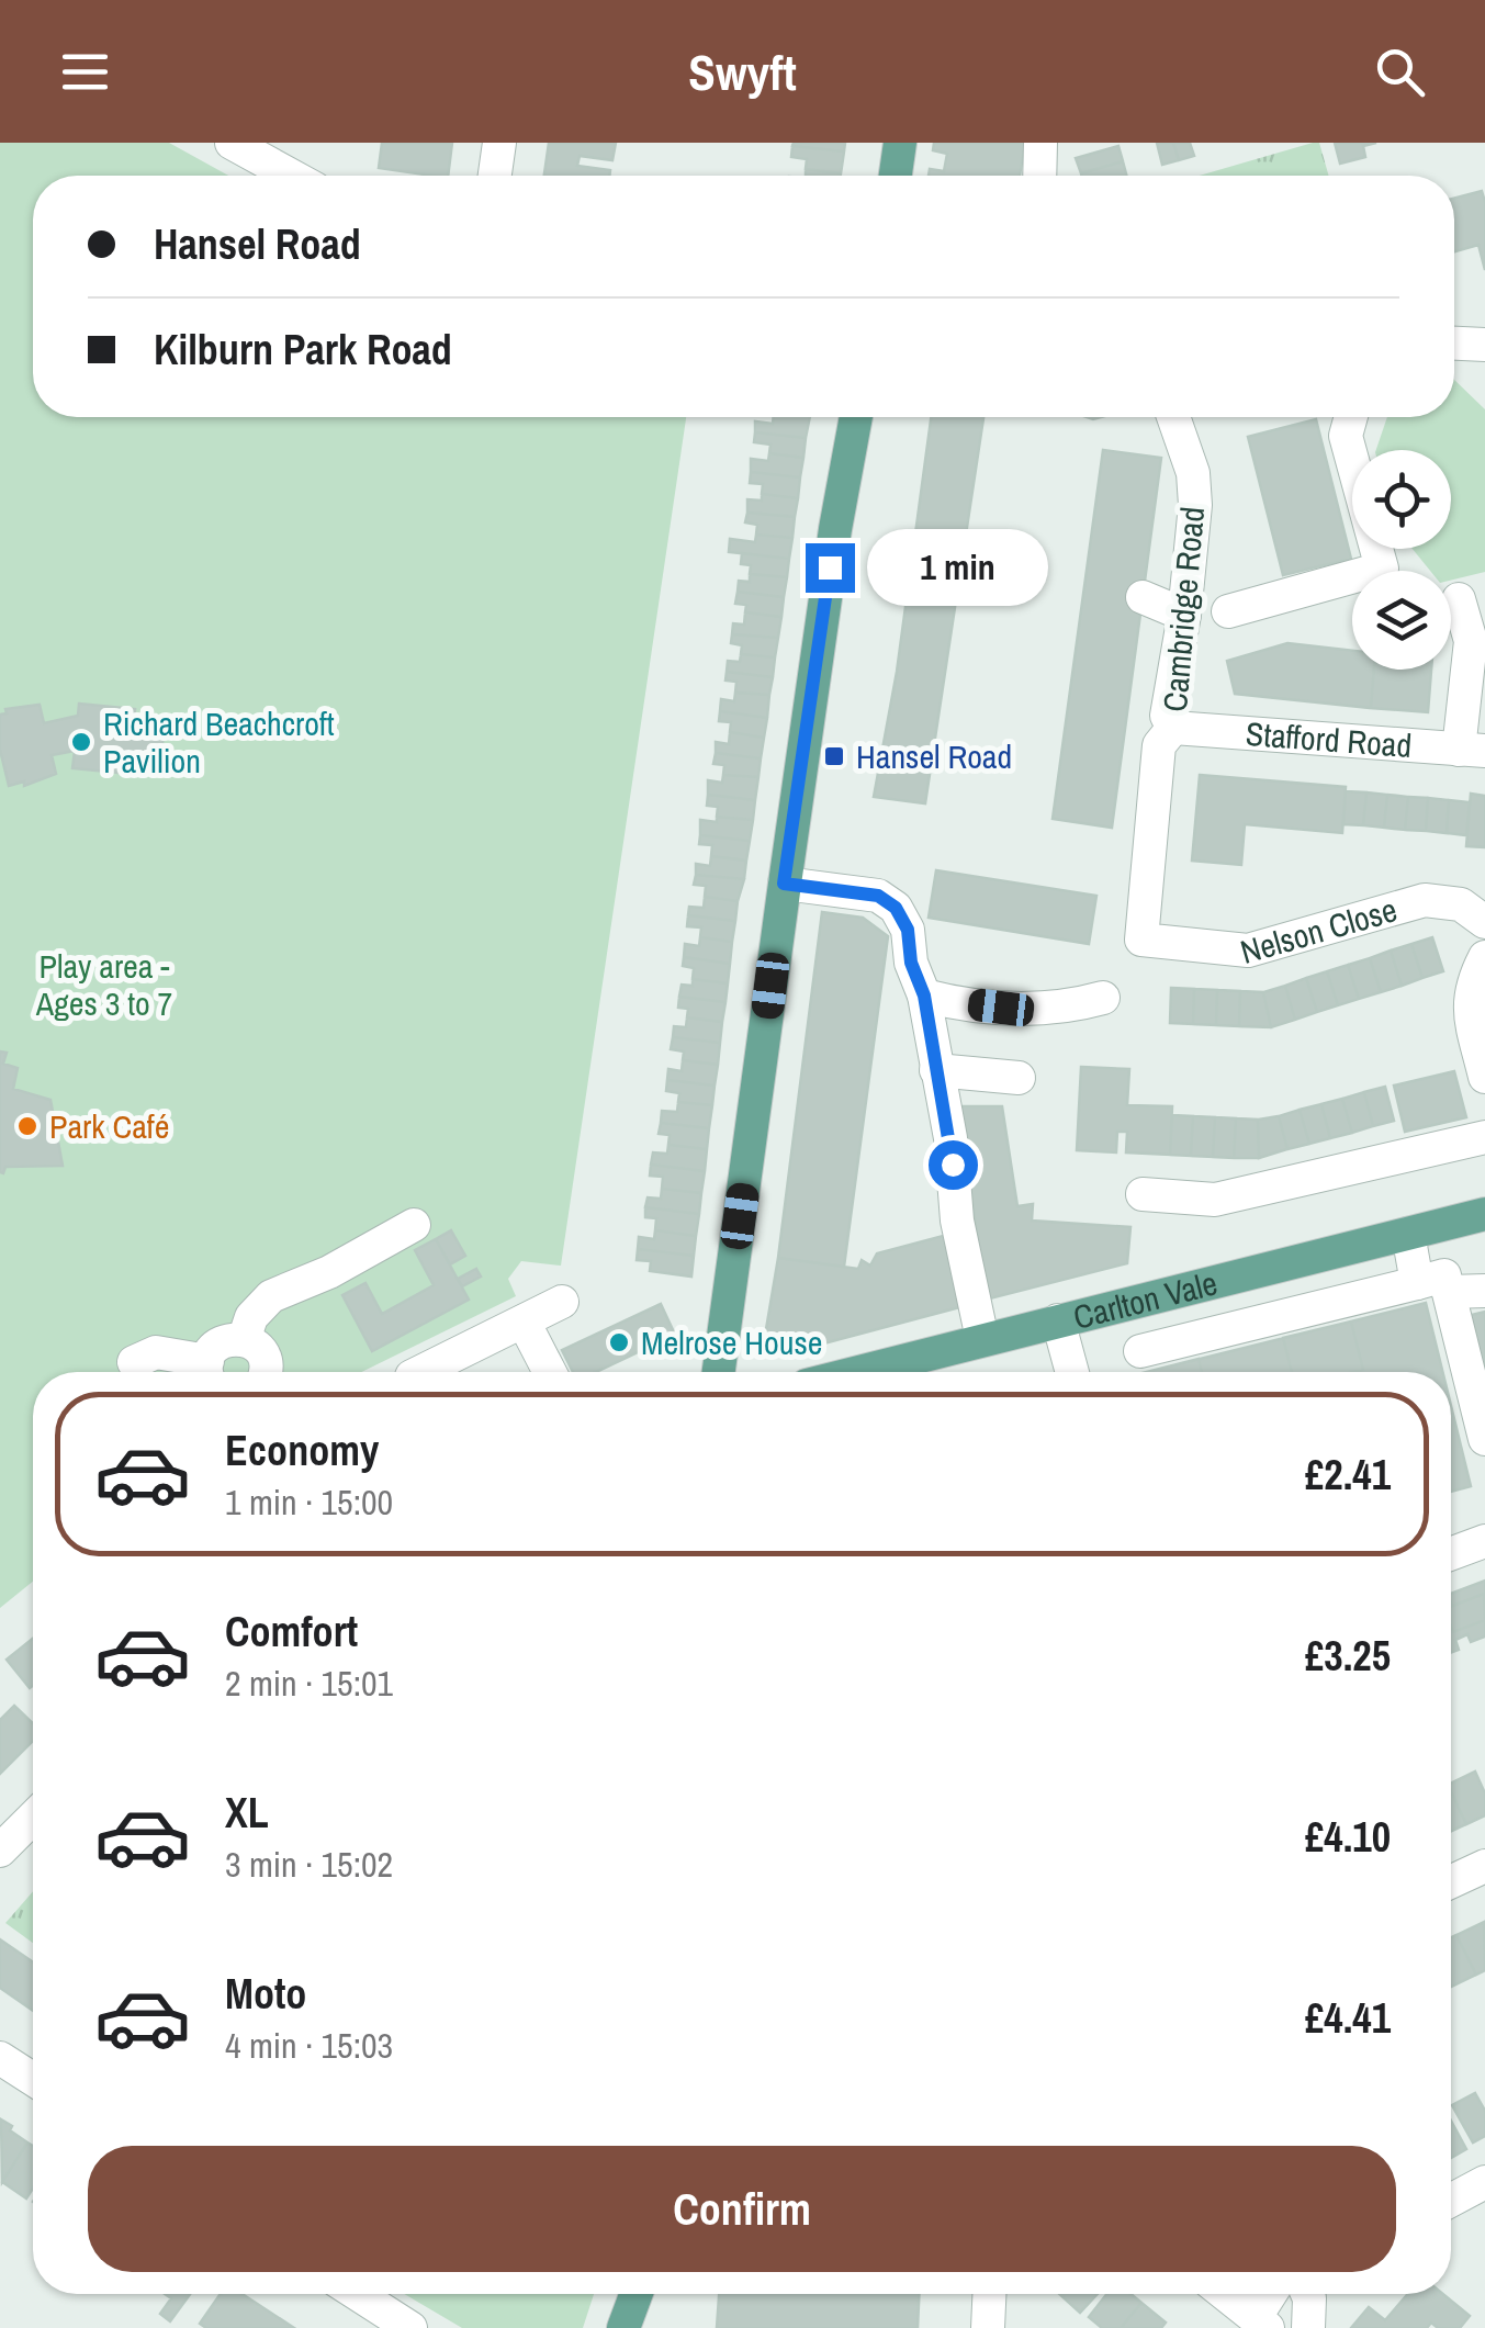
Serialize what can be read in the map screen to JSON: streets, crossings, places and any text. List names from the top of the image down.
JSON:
{
  "streets": {
    "main road": ["Carlton Vale"],
    "street": ["Cambridge Road", "Stafford Road", "Nelson Close"]
  },
  "crossings": [
    ["Cambridge Road", "Stafford Road"],
    ["Cambridge Road", "Nelson Close"]
  ],
  "parks": ["Play area - Ages 3 to 7"],
  "places": {
    "other": ["Richard Beachcroft Pavilion", "Park Café", "Melrose House"],
    "transit": ["Hansel Road"]
  },
  "page": {
    "header": "Swyft",
    "banner": ["Hansel Road", "Kilburn Park Road"],
    "bubble": "1 min",
    "list": [
      {
        "name": "Economy",
        "note": "1 min · 15:00",
        "value": "£2.41"
      },
      {
        "name": "Comfort",
        "note": "2 min · 15:01",
        "value": "£3.25"
      },
      {
        "name": "XL",
        "note": "3 min · 15:02",
        "value": "£4.10"
      },
      {
        "name": "Moto",
        "note": "4 min · 15:03",
        "value": "£4.41"
      }
    ],
    "buttons": "Confirm"
  }
}
